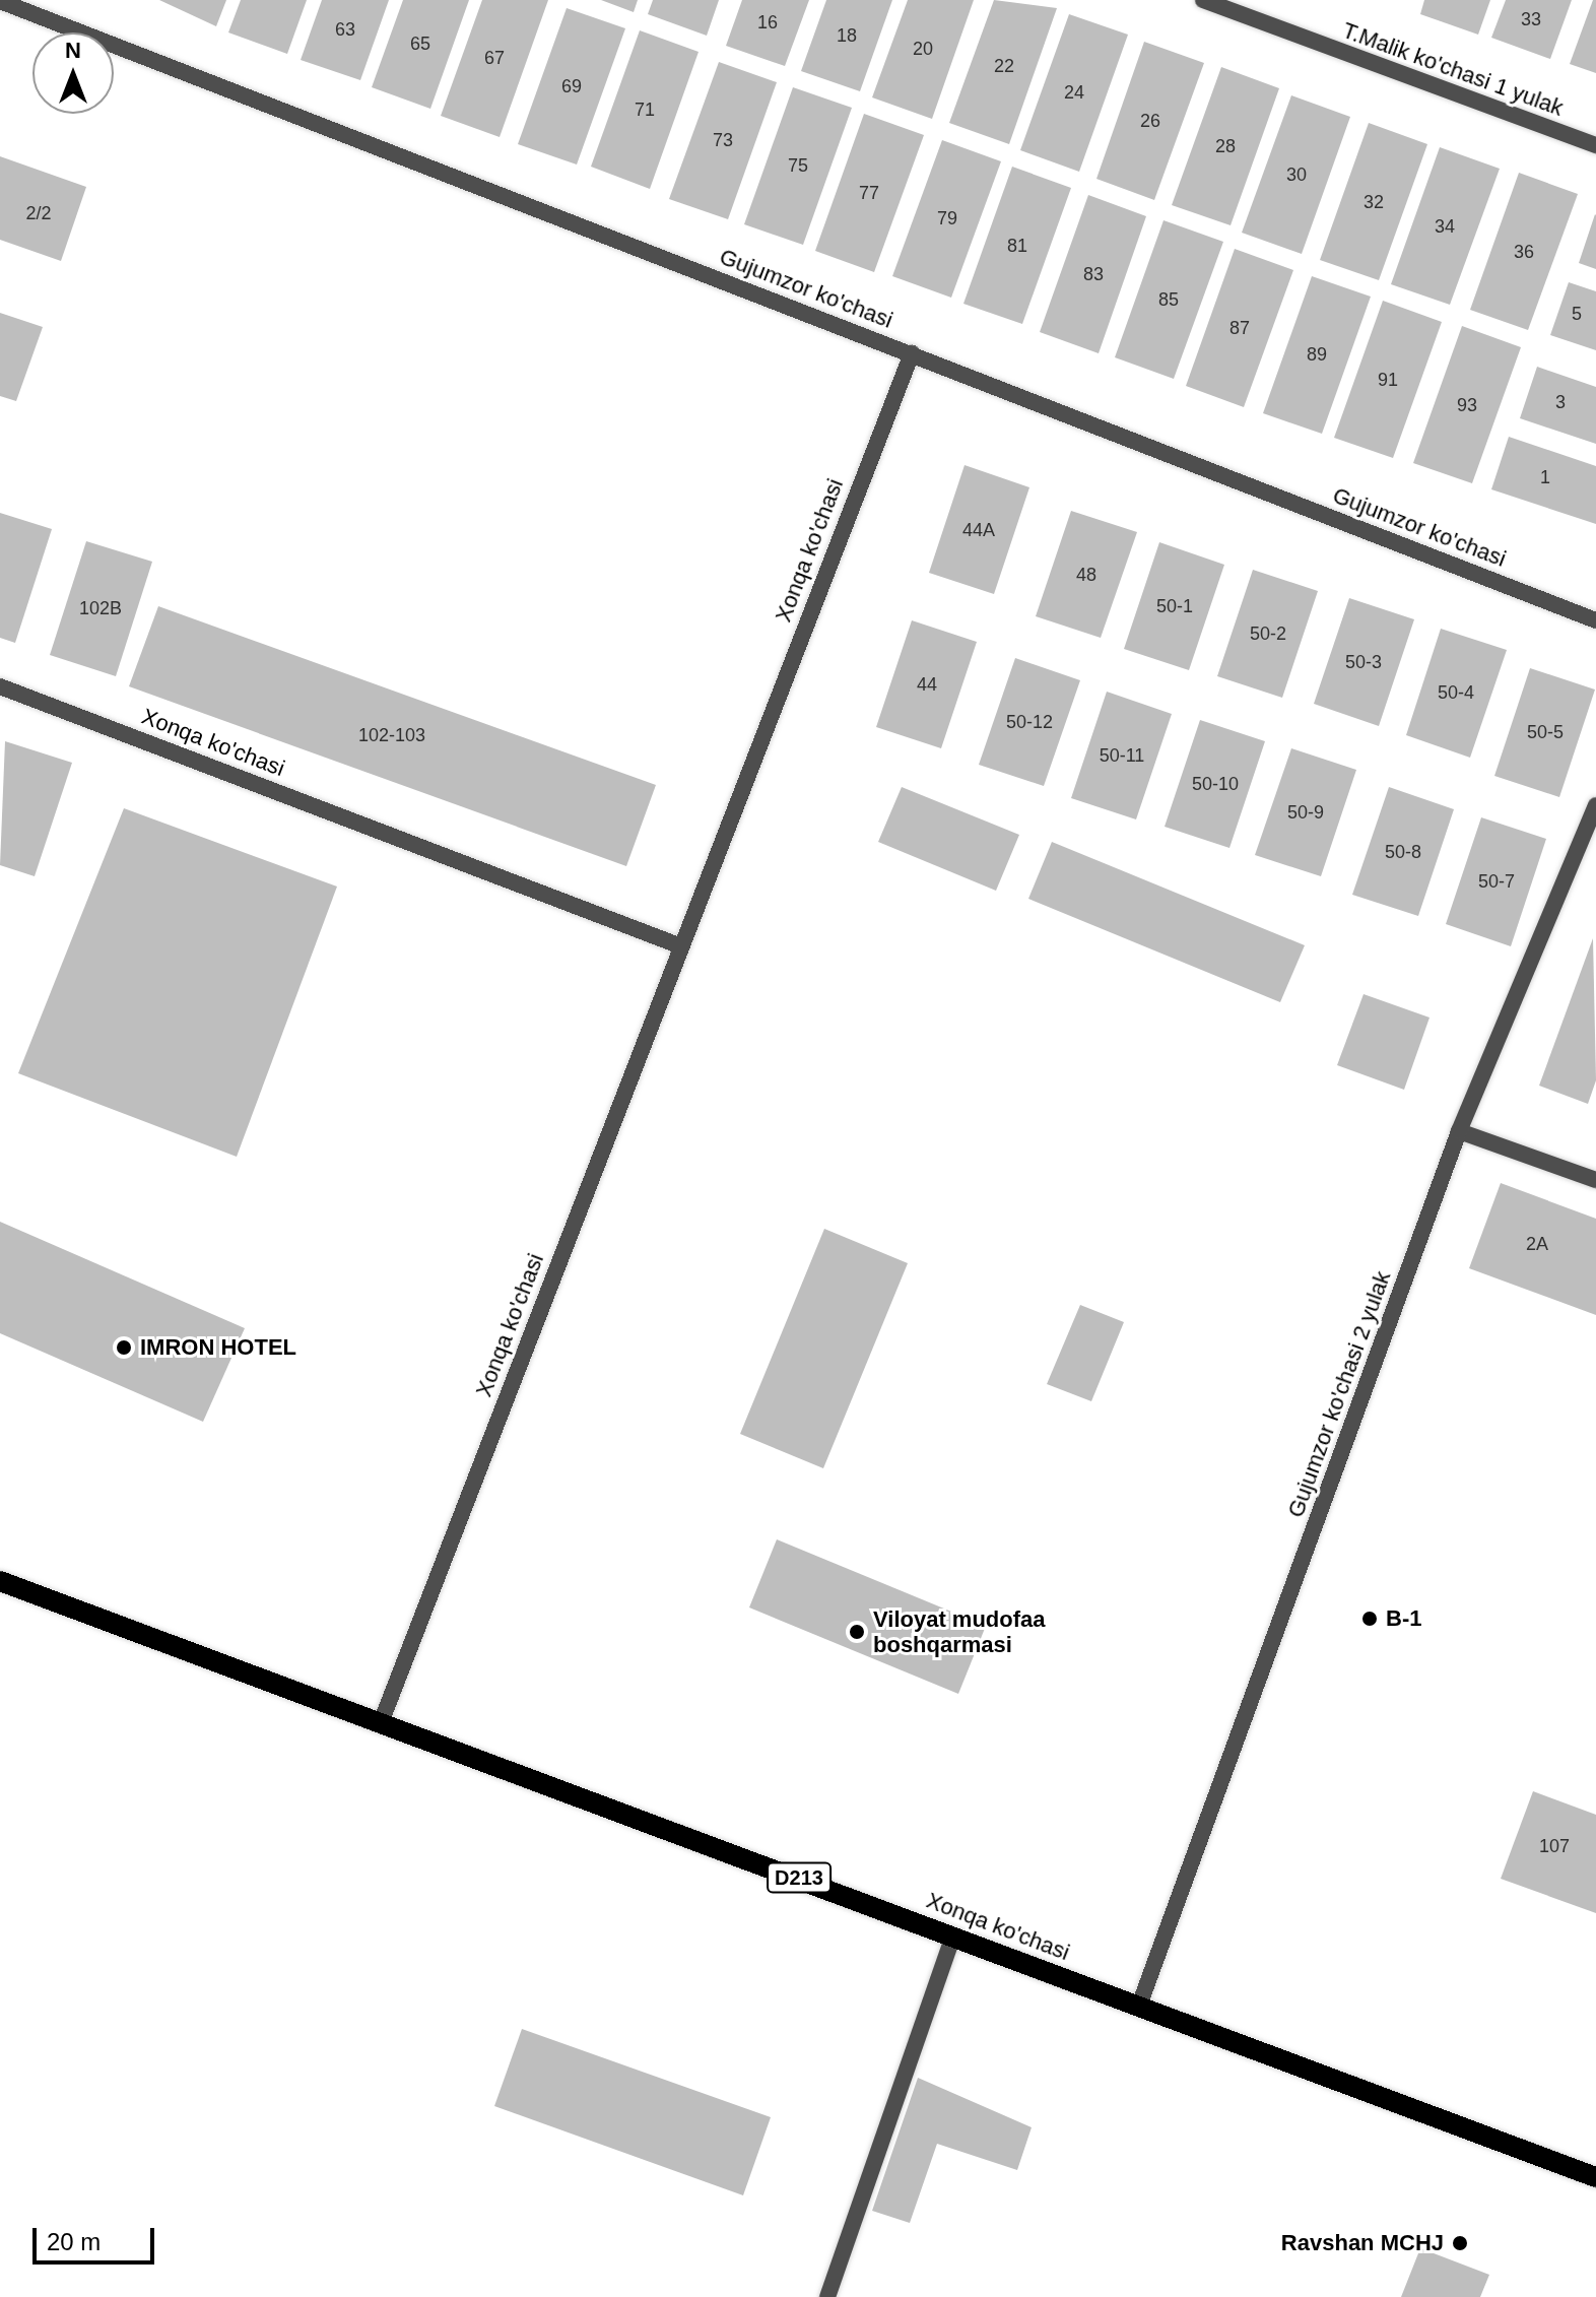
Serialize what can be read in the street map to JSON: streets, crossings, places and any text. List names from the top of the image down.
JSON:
{
  "streets": {
    "main road": ["Xonqa ko'chasi", "D213"],
    "street": ["T.Malik ko'chasi 1 yulak", "Gujumzor ko'chasi", "Gujumzor ko'chasi 2 yulak"]
  },
  "crossings": [
    ["Gujumzor ko'chasi", "Xonqa ko'chasi"],
    ["Xonqa ko'chasi", "Gujumzor ko'chasi 2 yulak"]
  ],
  "places": [
    "IMRON HOTEL",
    "В-1",
    "Viloyat mudofaa boshqarmasi",
    "Ravshan MCHJ"
  ],
  "house_numbers": [
    "33",
    "16",
    "63",
    "18",
    "65",
    "20",
    "67",
    "22",
    "69",
    "24",
    "71",
    "26",
    "73",
    "28",
    "75",
    "30",
    "77",
    "32",
    "2/2",
    "79",
    "34",
    "81",
    "36",
    "83",
    "85",
    "5",
    "87",
    "89",
    "91",
    "3",
    "93",
    "1",
    "44A",
    "48",
    "50-1",
    "102В",
    "50-2",
    "50-3",
    "44",
    "50-4",
    "50-12",
    "50-5",
    "102-103",
    "50-11",
    "50-10",
    "50-9",
    "50-8",
    "50-7",
    "2A",
    "107"
  ],
  "scale_bar": "20 m",
  "north": "top"
}
